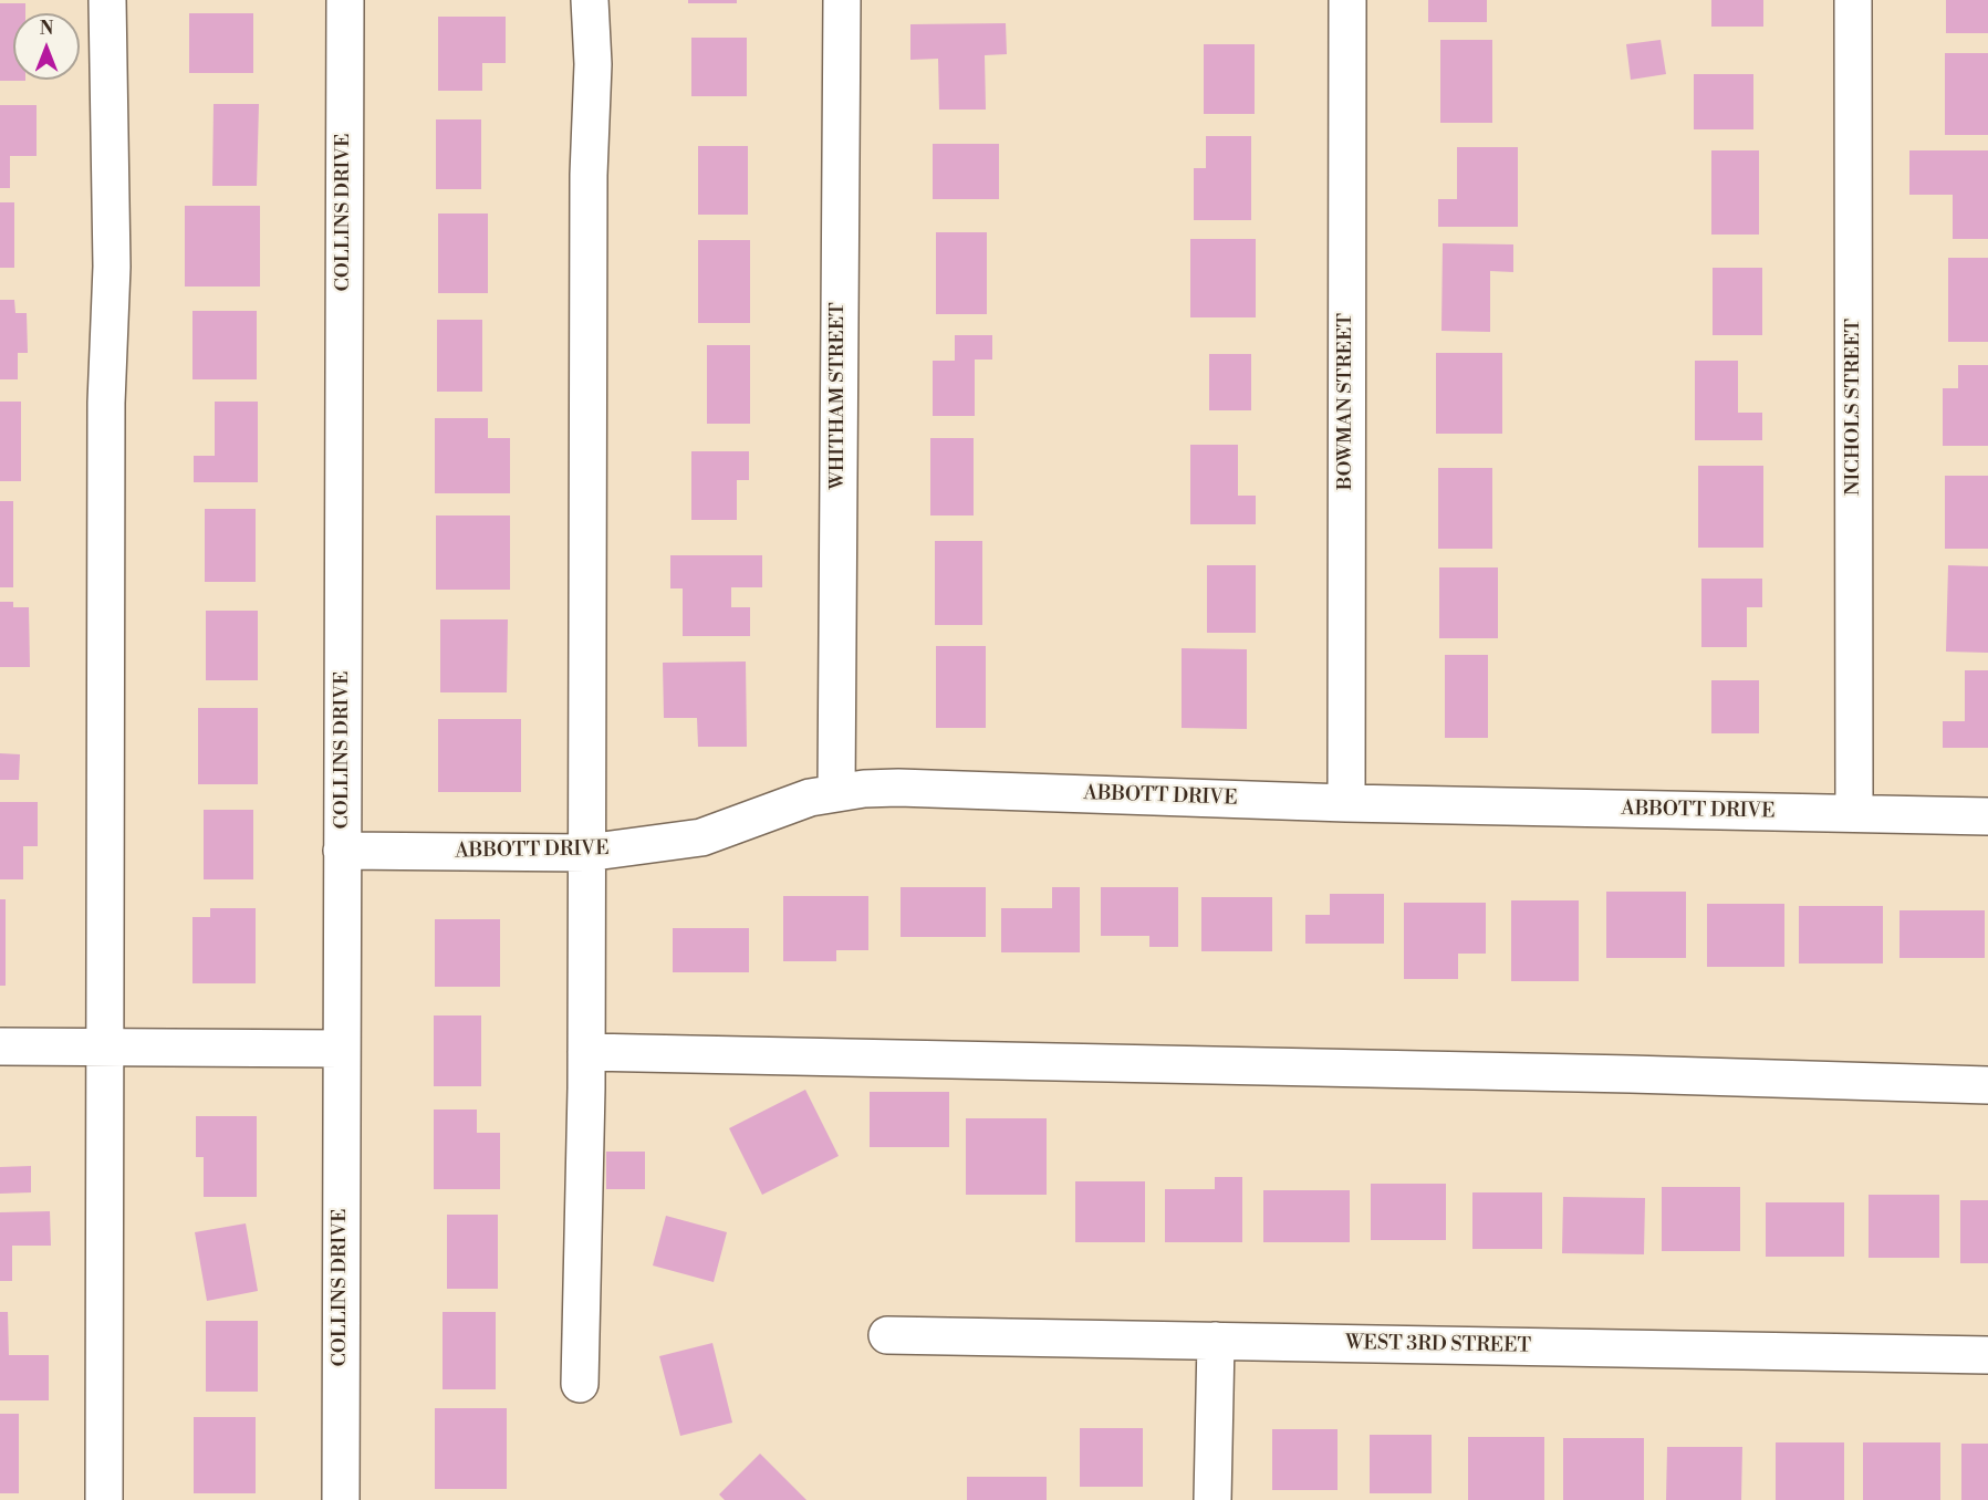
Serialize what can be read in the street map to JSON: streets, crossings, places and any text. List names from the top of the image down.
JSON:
{
  "streets": {
    "street": [
      "COLLINS DRIVE",
      "WHITHAM STREET",
      "BOWMAN STREET",
      "NICHOLS STREET",
      "ABBOTT DRIVE",
      "WEST 3RD STREET"
    ]
  },
  "crossings": [
    ["COLLINS DRIVE", "ABBOTT DRIVE"],
    ["WHITHAM STREET", "ABBOTT DRIVE"],
    ["BOWMAN STREET", "ABBOTT DRIVE"],
    ["NICHOLS STREET", "ABBOTT DRIVE"]
  ],
  "north": "top"
}
